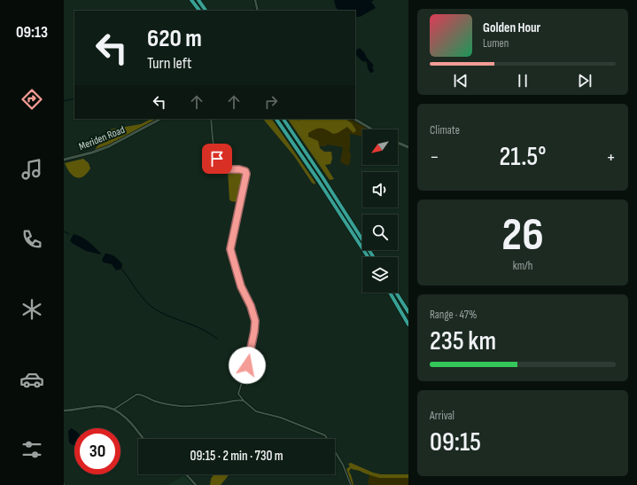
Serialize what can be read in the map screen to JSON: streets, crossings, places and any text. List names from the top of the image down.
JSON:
{
  "streets": {
    "main road": ["Meriden Road"]
  },
  "north": "bottom left",
  "page": {
    "tabs": "09:13",
    "turn": ["620 m", "Turn left"],
    "song": ["Golden Hour", "Lumen"],
    "tile": [
      "Climate",
      ["26", "km/h"],
      ["Range · 47%", "235 km"],
      ["Arrival", "09:15"]
    ],
    "heat": ["−", "21.5°", "+"],
    "limit": "30",
    "trip": "09:15 · 2 min · 730 m"
  }
}
